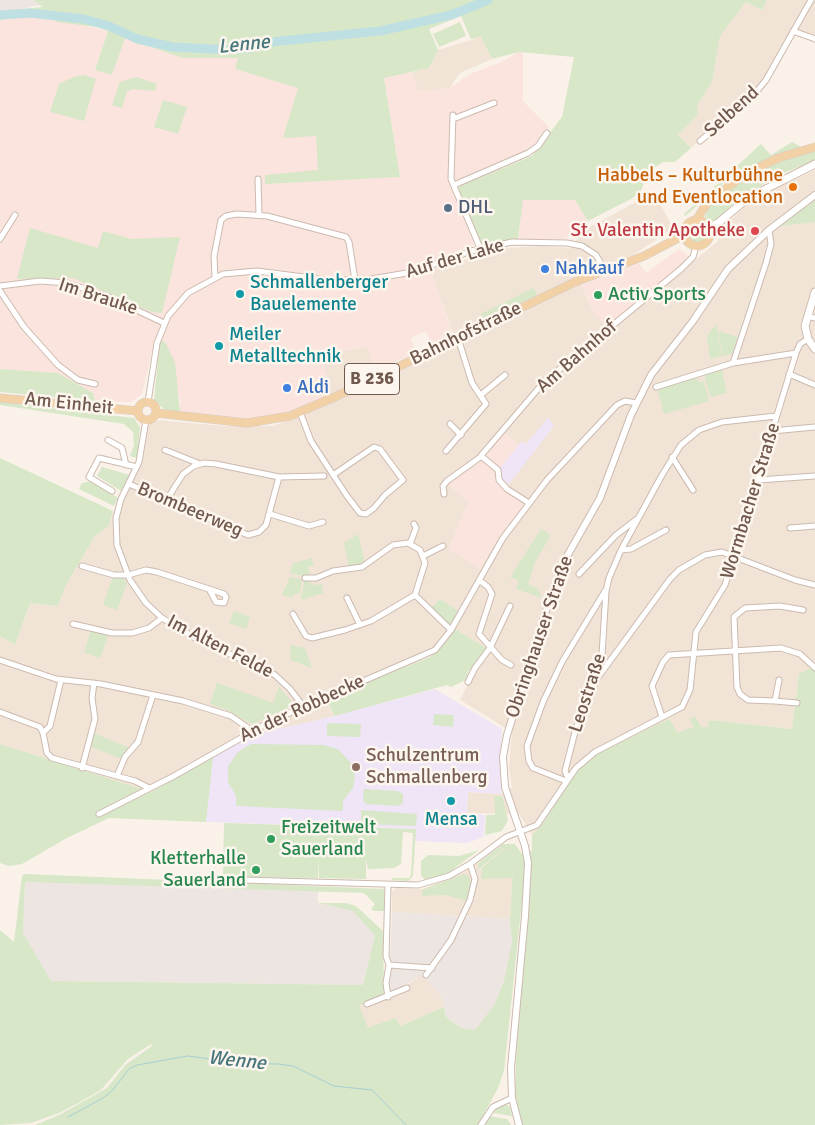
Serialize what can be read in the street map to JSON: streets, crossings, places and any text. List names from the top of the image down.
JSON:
{
  "streets": {
    "main road": ["Bahnhofstraße", "B 236", "Am Einheit"],
    "street": [
      "Selbend",
      "Auf der Lake",
      "Im Brauke",
      "Am Bahnhof",
      "Wormbacher Straße",
      "Brombeerweg",
      "Obringhauser Straße",
      "Im Alten Felde",
      "Leostraße",
      "An der Robbecke"
    ]
  },
  "crossings": [
    ["Auf der Lake", "Im Brauke"],
    ["Auf der Lake", "Bahnhofstraße"],
    ["Auf der Lake", "Am Einheit"],
    ["Auf der Lake", "Im Alten Felde"],
    ["Bahnhofstraße", "Am Bahnhof"],
    ["Bahnhofstraße", "Am Einheit"],
    ["Bahnhofstraße", "Im Alten Felde"],
    ["Am Einheit", "Im Alten Felde"],
    ["Wormbacher Straße", "Obringhauser Straße"],
    ["Wormbacher Straße", "Leostraße"],
    ["Brombeerweg", "Im Alten Felde"],
    ["Obringhauser Straße", "An der Robbecke"],
    ["Im Alten Felde", "An der Robbecke"]
  ],
  "water": ["Lenne", "Wenne"],
  "places": [
    "Habbels – Kulturbühne und Eventlocation",
    "DHL",
    "St. Valentin Apotheke",
    "Nahkauf",
    "Schmallenberger Bauelemente",
    "Activ Sports",
    "Meiler Metalltechnik",
    "Aldi",
    "Schulzentrum Schmallenberg",
    "Mensa",
    "Freizeitwelt Sauerland",
    "Kletterhalle Sauerland"
  ]
}
